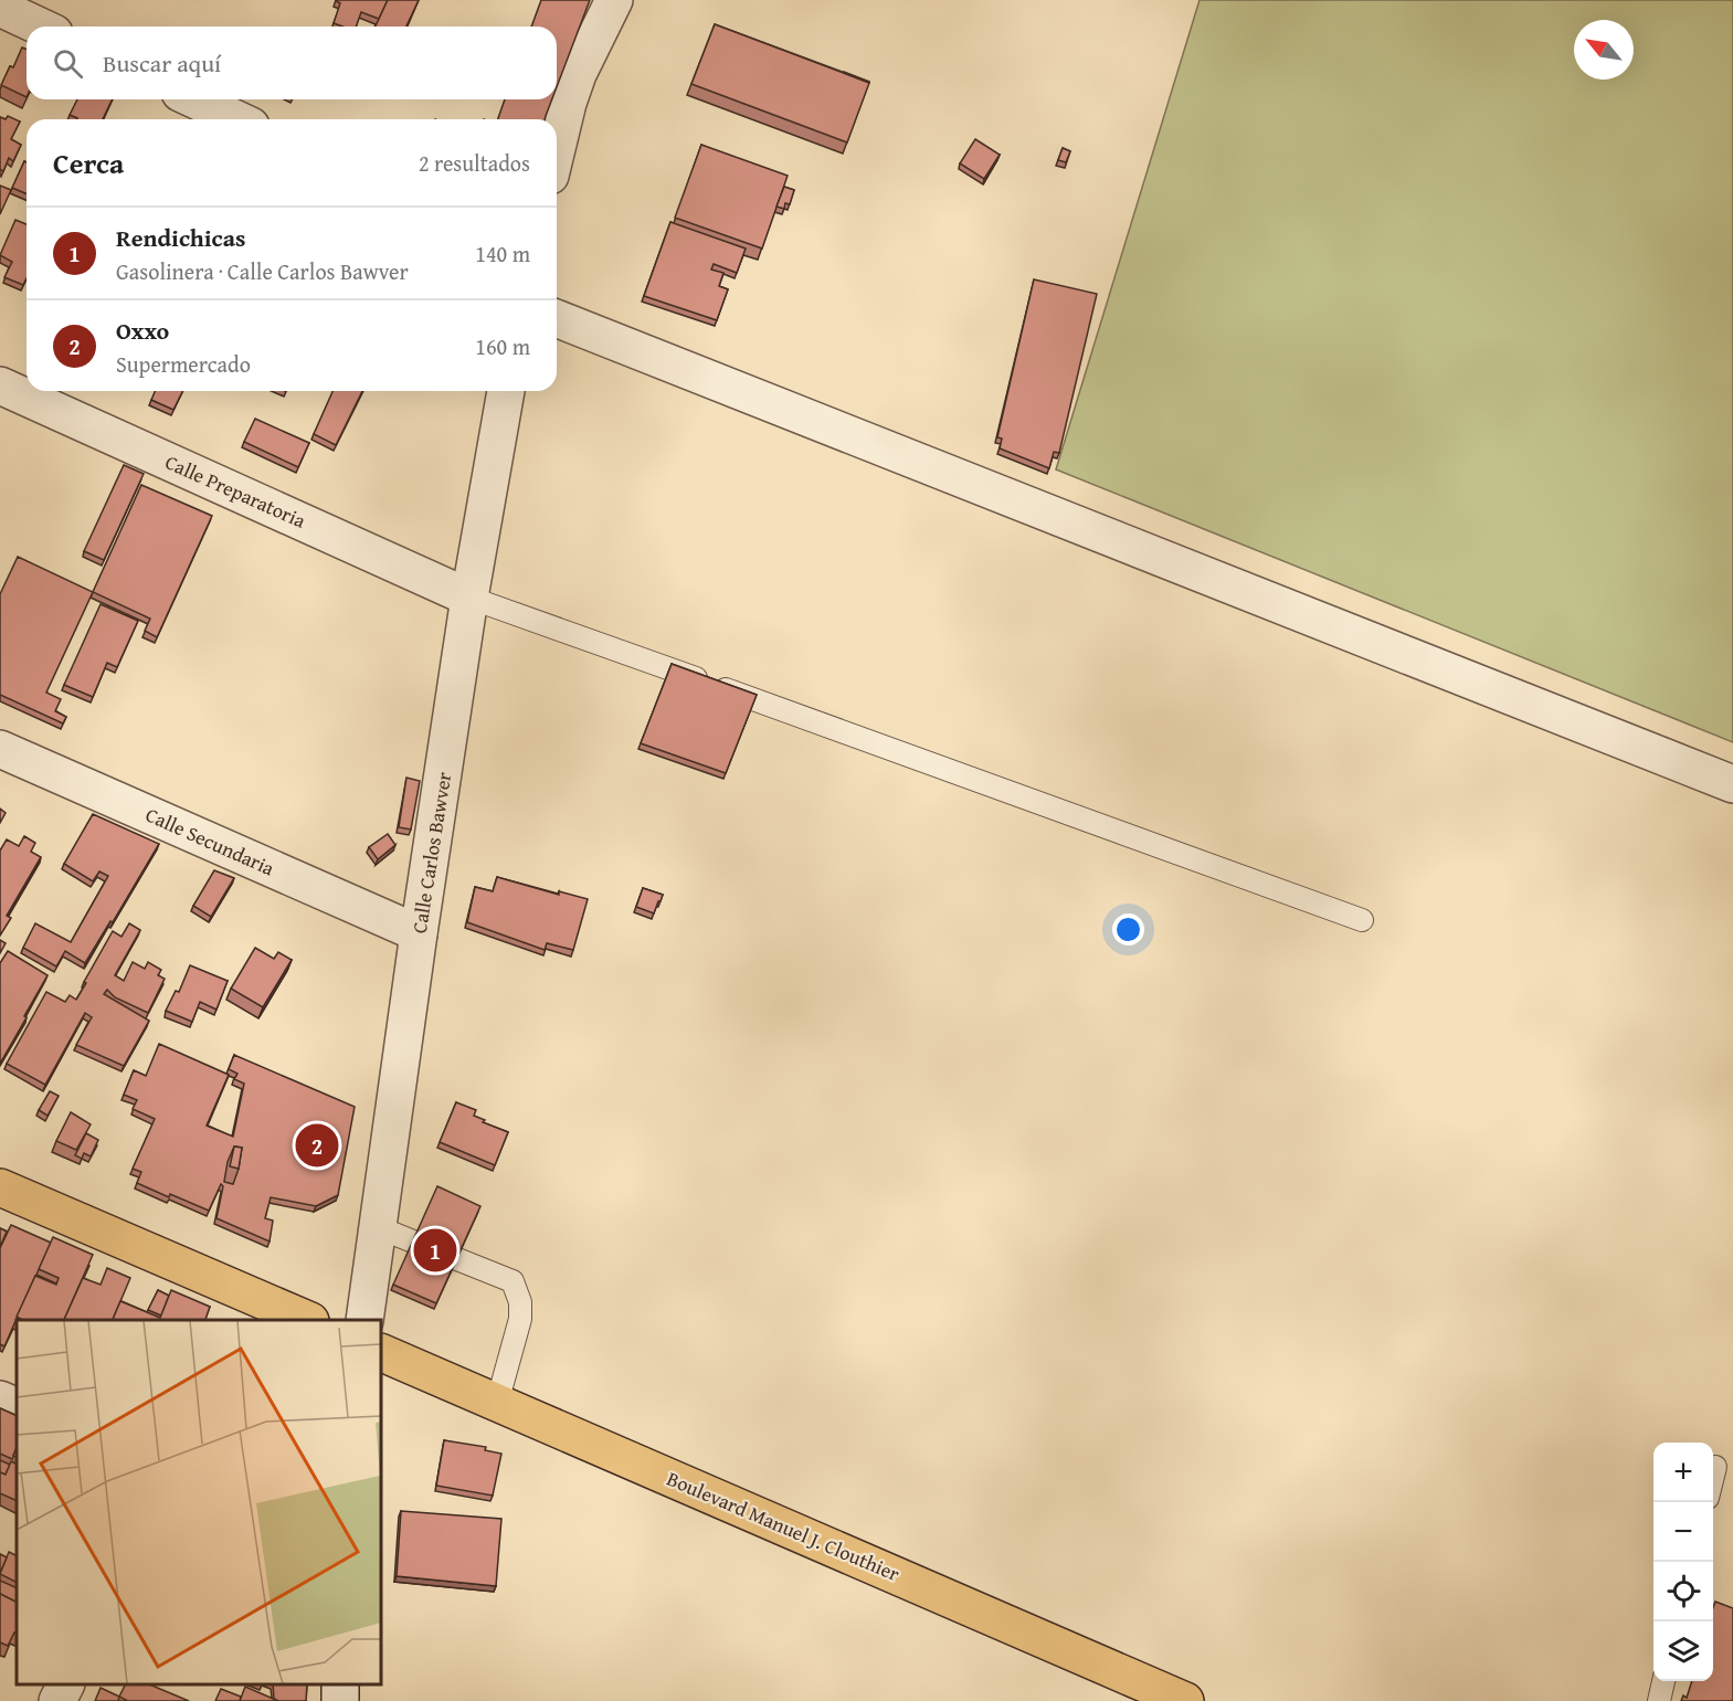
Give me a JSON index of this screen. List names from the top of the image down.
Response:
{
  "streets": {
    "main road": ["Boulevard Manuel J. Clouthier"],
    "street": ["Calle Preparatoria", "Calle Secundaria", "Calle Carlos Bawver"]
  },
  "crossings": [
    ["Calle Preparatoria", "Calle Carlos Bawver"],
    ["Calle Secundaria", "Calle Carlos Bawver"]
  ],
  "north": "top left",
  "page": {
    "search": "Buscar aquí",
    "heading": ["Cerca", "2 resultados"],
    "list": [
      {
        "mark": "1",
        "name": "Rendichicas",
        "note": "Gasolinera · Calle Carlos Bawver",
        "value": "140 m"
      },
      {
        "mark": "2",
        "name": "Oxxo",
        "note": "Supermercado",
        "value": "160 m"
      }
    ],
    "pins": ["2", "1"],
    "map_buttons": ["+", "−"]
  }
}
